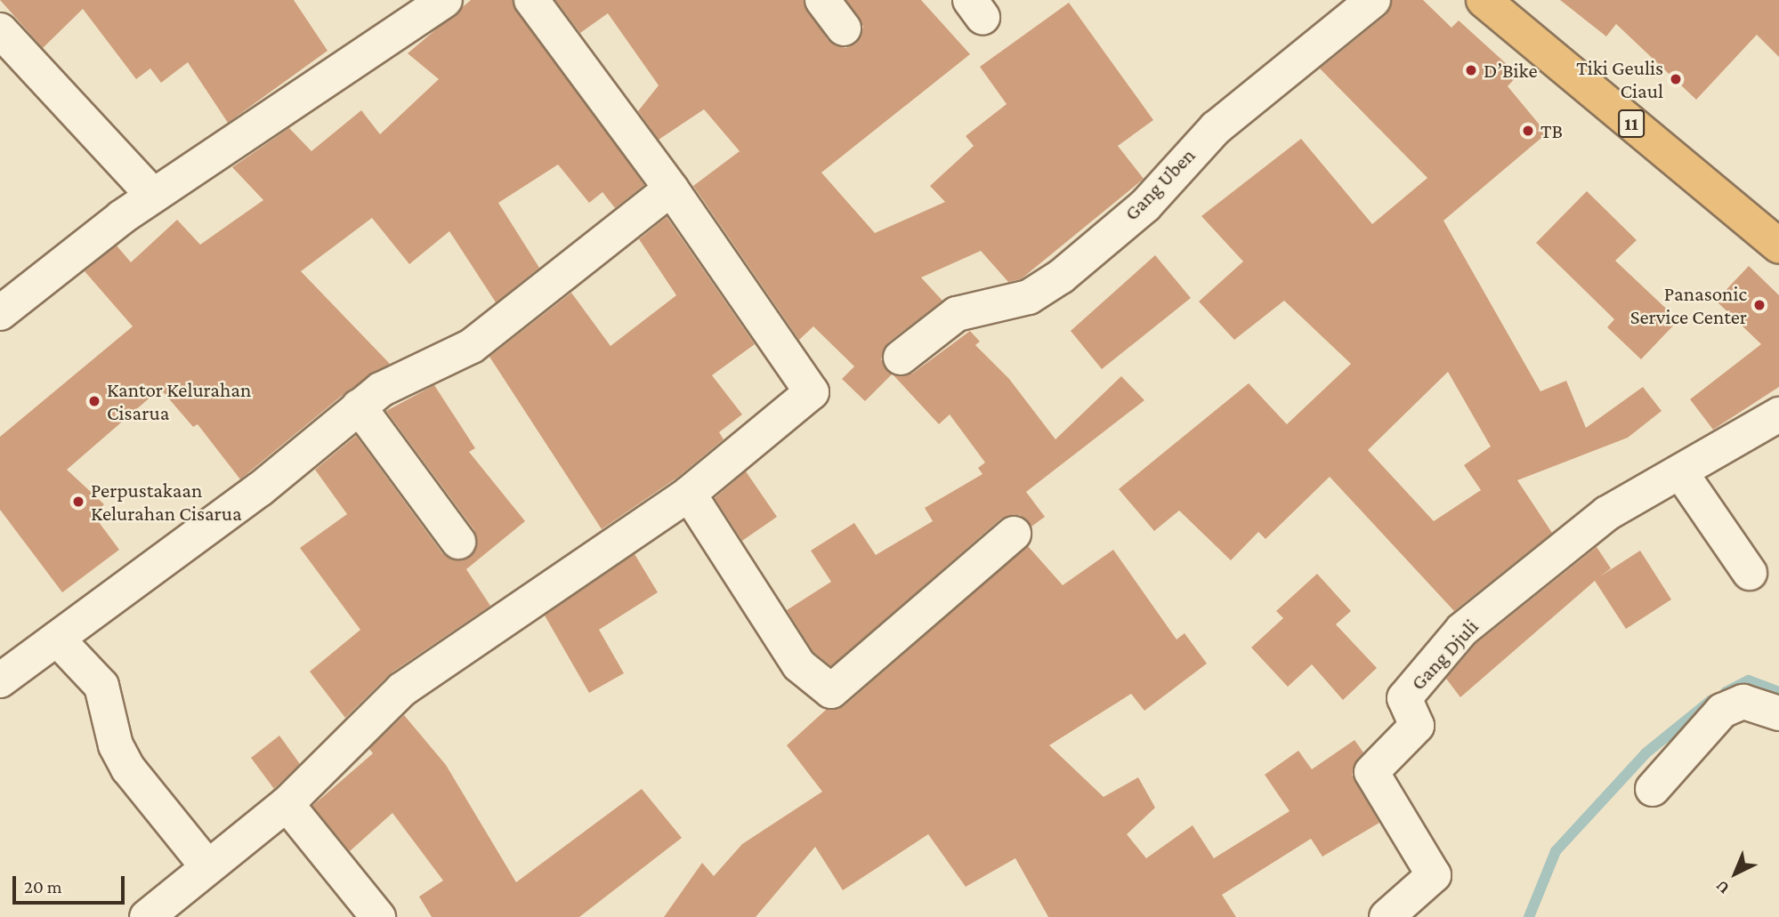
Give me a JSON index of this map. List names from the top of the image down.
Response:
{
  "streets": {
    "highway": ["11"],
    "street": ["Gang Uben", "Gang Djuli"]
  },
  "places": [
    "D’Bike",
    "Tiki Geulis Ciaul",
    "TB",
    "Panasonic Service Center",
    "Kantor Kelurahan Cisarua",
    "Perpustakaan Kelurahan Cisarua"
  ],
  "scale_bar": "20 m",
  "north": "bottom left"
}
